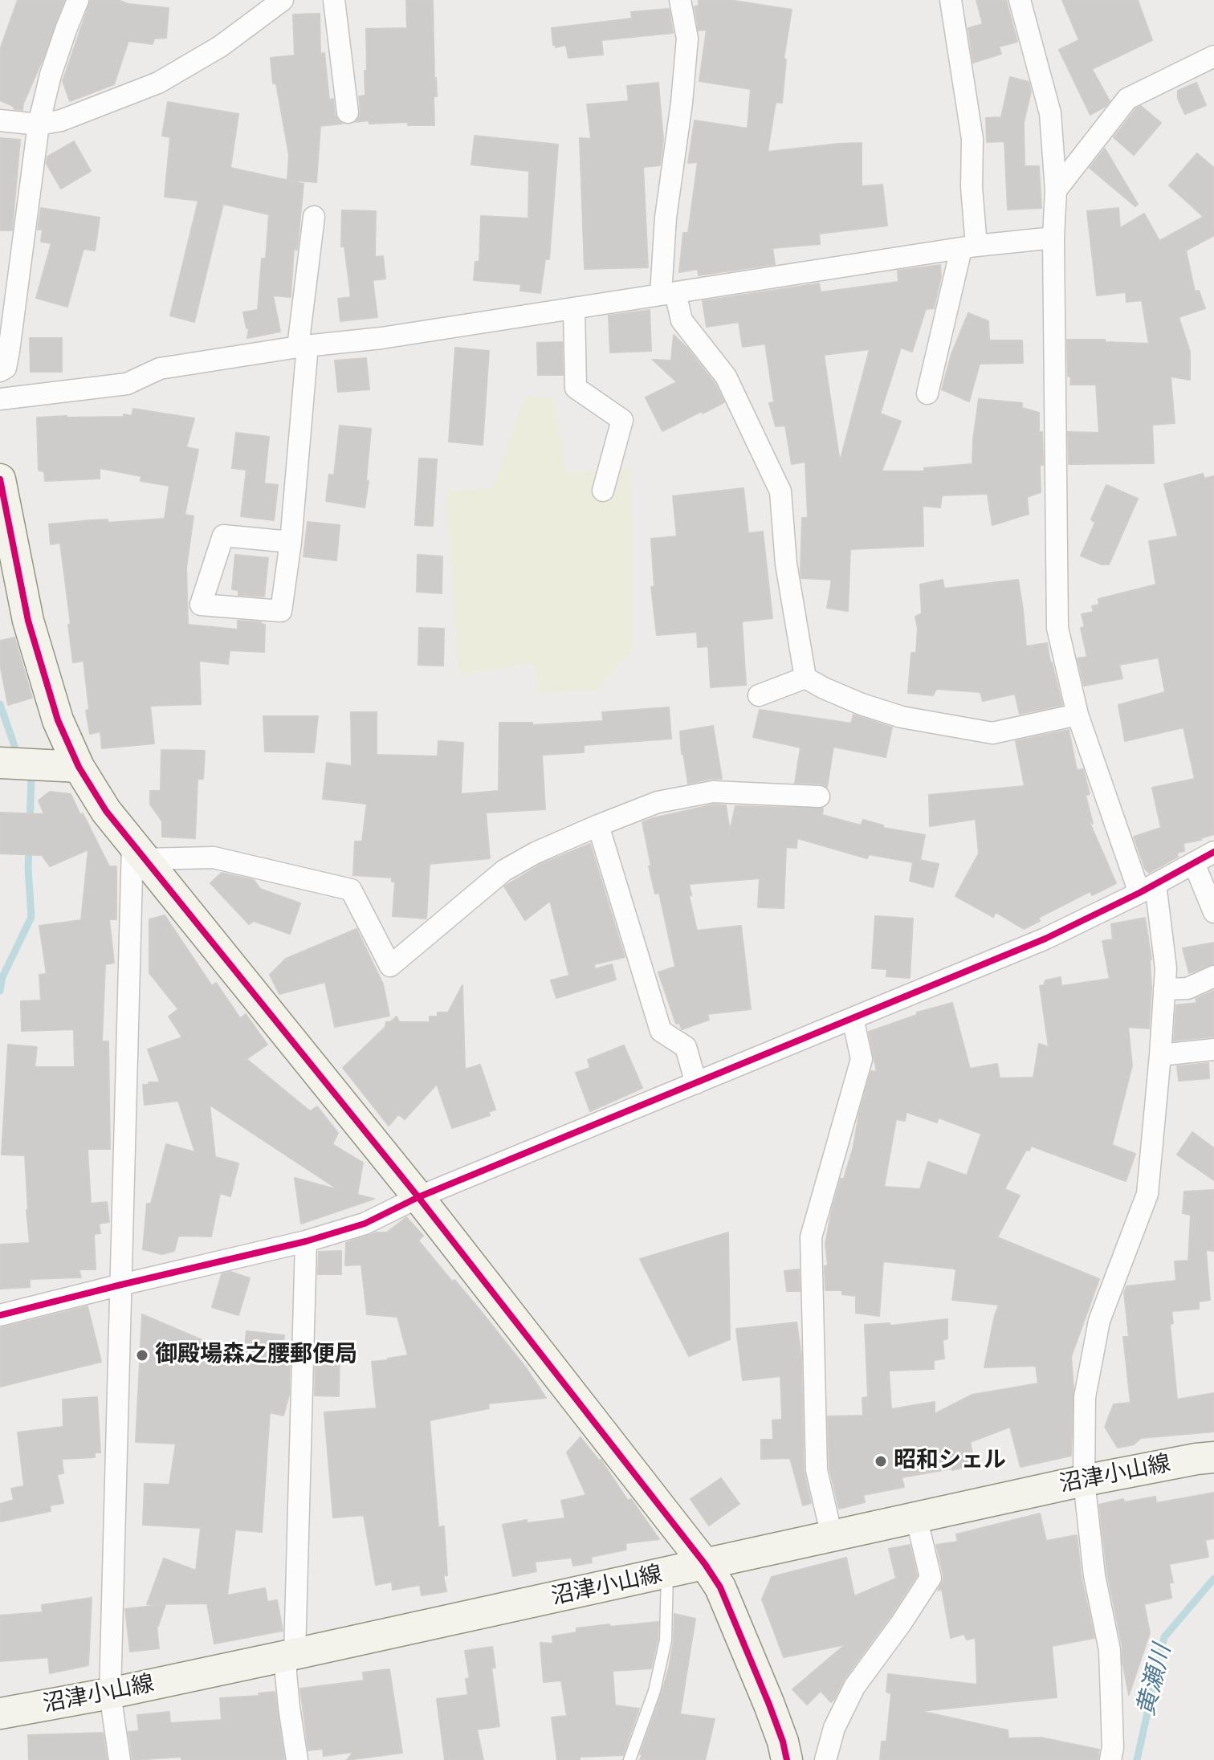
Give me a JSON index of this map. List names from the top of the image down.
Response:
{
  "streets": {
    "street": ["沼津小山線"]
  },
  "water": ["黄瀬川"],
  "places": ["御殿場森之腰郵便局", "昭和シェル"]
}
